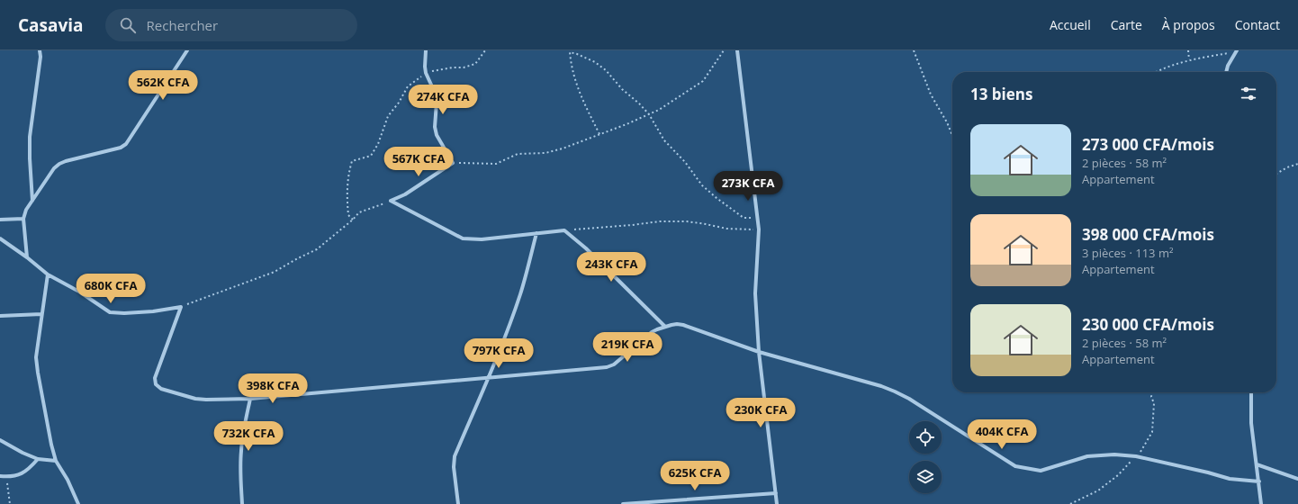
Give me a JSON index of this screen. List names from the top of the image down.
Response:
{
  "page": {
    "header": "Casavia",
    "search": "Rechercher",
    "nav": [
      "Accueil",
      "Carte",
      "À propos",
      "Contact"
    ],
    "price": [
      "562K CFA",
      "274K CFA",
      "567K CFA",
      "273K CFA",
      "243K CFA",
      "680K CFA",
      "219K CFA",
      "797K CFA",
      "398K CFA",
      "230K CFA",
      "404K CFA",
      "732K CFA",
      "625K CFA"
    ],
    "heading": "13 biens",
    "list": [
      {
        "name": "273 000 CFA/mois",
        "note": "2 pièces · 58 m² · Appartement"
      },
      {
        "name": "398 000 CFA/mois",
        "note": "3 pièces · 113 m² · Appartement"
      },
      {
        "name": "230 000 CFA/mois",
        "note": "2 pièces · 58 m² · Appartement"
      }
    ]
  }
}
